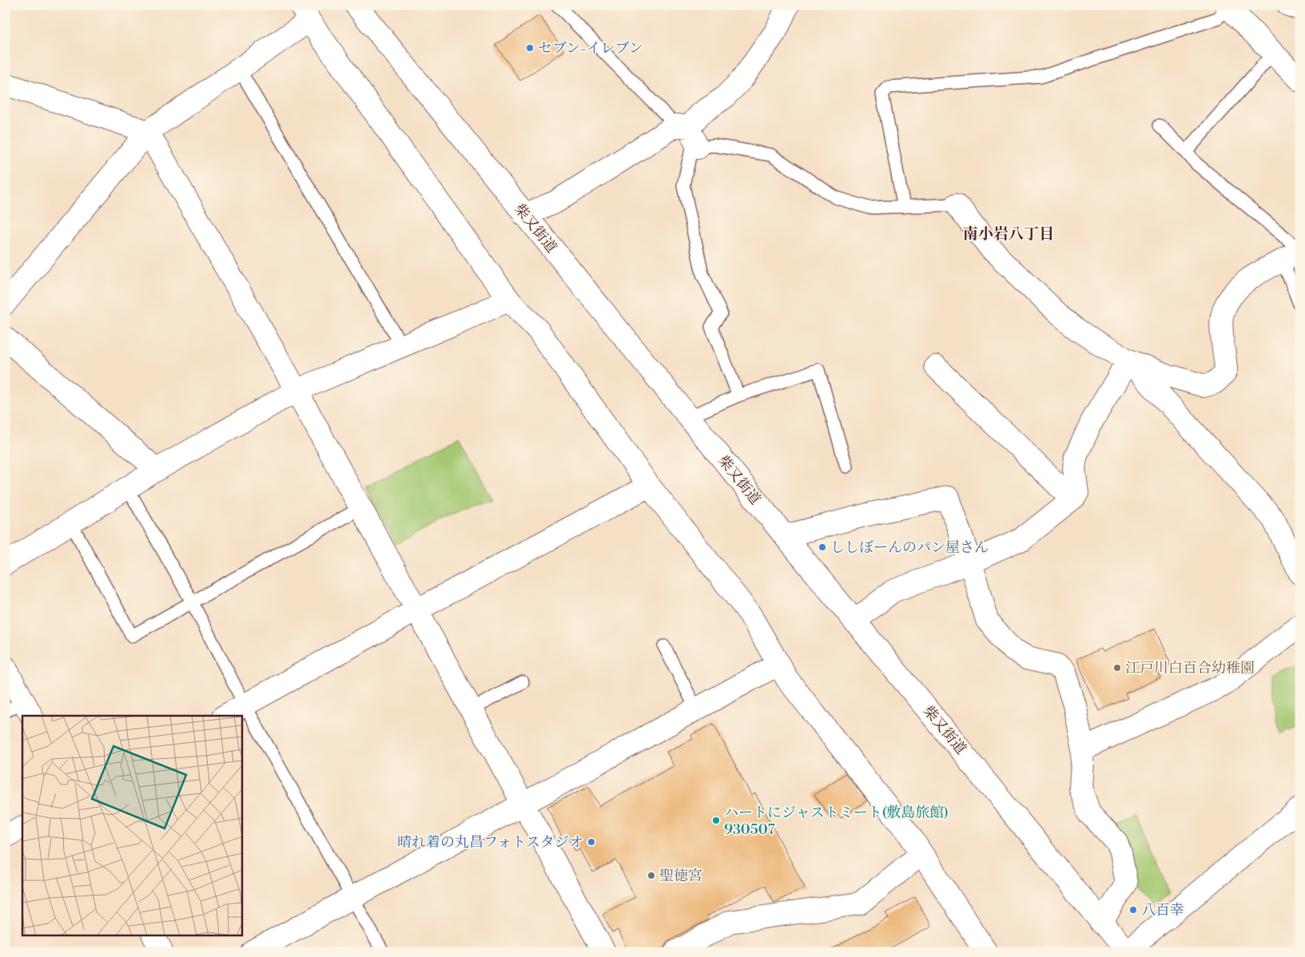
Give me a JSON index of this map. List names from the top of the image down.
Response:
{
  "streets": {
    "street": ["柴又街道"]
  },
  "districts": ["南小岩八丁目"],
  "places": [
    "セブン-イレブン",
    "ししぼーんのパン屋さん",
    "江戸川白百合幼稚園",
    "ハートにジャストミート(敷島旅館) 930507",
    "晴れ着の丸昌フォトスタジオ",
    "聖徳宮",
    "八百幸"
  ]
}
